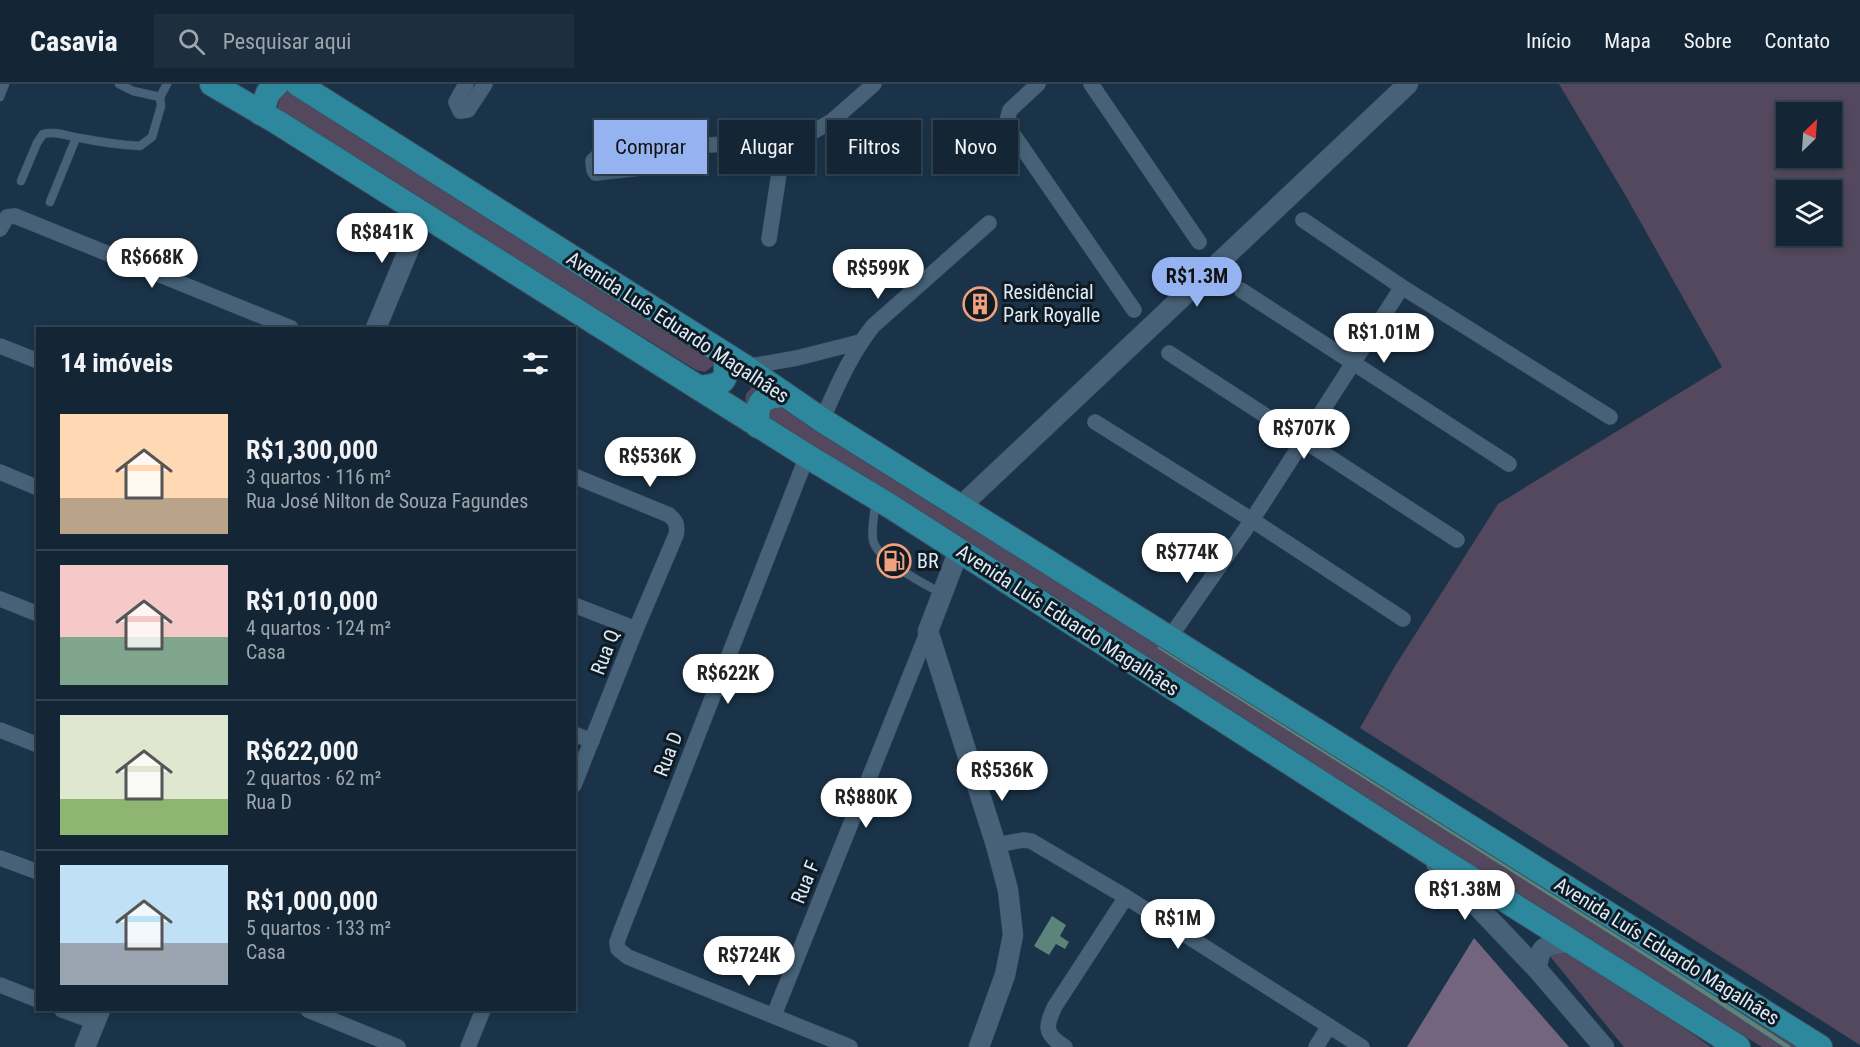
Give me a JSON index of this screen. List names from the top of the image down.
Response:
{
  "streets": {
    "main road": ["Avenida Luís Eduardo Magalhães"],
    "street": ["Rua Q", "Rua D", "Rua F"]
  },
  "crossings": [
    ["Avenida Luís Eduardo Magalhães", "Rua D"],
    ["Rua D", "Rua F"]
  ],
  "places": {
    "building": ["Residêncial Park Royalle"],
    "fuel station": ["BR"]
  },
  "north": "top right",
  "page": {
    "header": "Casavia",
    "search": "Pesquisar aqui",
    "nav": [
      "Início",
      "Mapa",
      "Sobre",
      "Contato"
    ],
    "chip": [
      "Comprar",
      "Alugar",
      "Filtros",
      "Novo"
    ],
    "price": [
      "R$841K",
      "R$668K",
      "R$599K",
      "R$1.3M",
      "R$1.01M",
      "R$707K",
      "R$536K",
      "R$774K",
      "R$622K",
      "R$536K",
      "R$880K",
      "R$1.38M",
      "R$1M",
      "R$724K"
    ],
    "heading": "14 imóveis",
    "list": [
      {
        "name": "R$1,300,000",
        "note": "3 quartos · 116 m² · Rua José Nilton de Souza Fagundes"
      },
      {
        "name": "R$1,010,000",
        "note": "4 quartos · 124 m² · Casa"
      },
      {
        "name": "R$622,000",
        "note": "2 quartos · 62 m² · Rua D"
      },
      {
        "name": "R$1,000,000",
        "note": "5 quartos · 133 m² · Casa"
      }
    ]
  }
}
